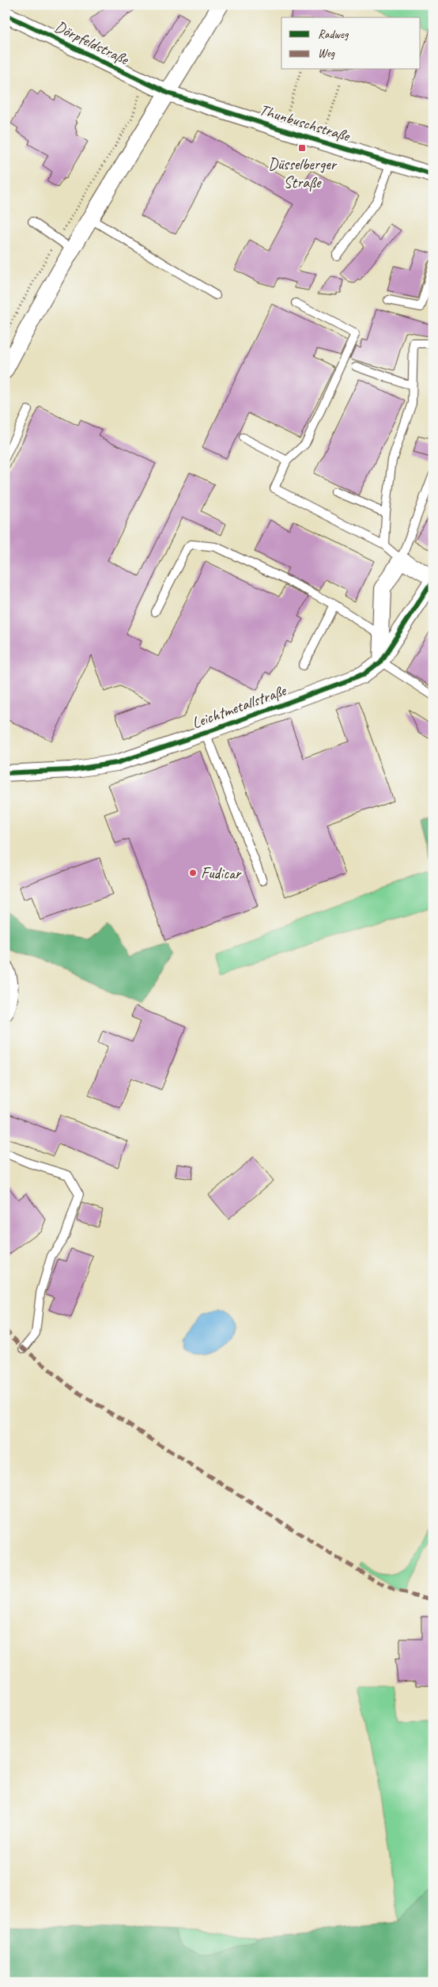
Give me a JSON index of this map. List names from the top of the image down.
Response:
{
  "streets": {
    "street": ["Dörpfeldstraße", "Thunbuschstraße", "Leichtmetallstraße"]
  },
  "crossings": [
    ["Dörpfeldstraße", "Thunbuschstraße"]
  ],
  "places": {
    "transit": ["Düsselberger Straße"],
    "other": ["Fudicar"]
  },
  "legend": ["Radweg", "Weg"]
}
